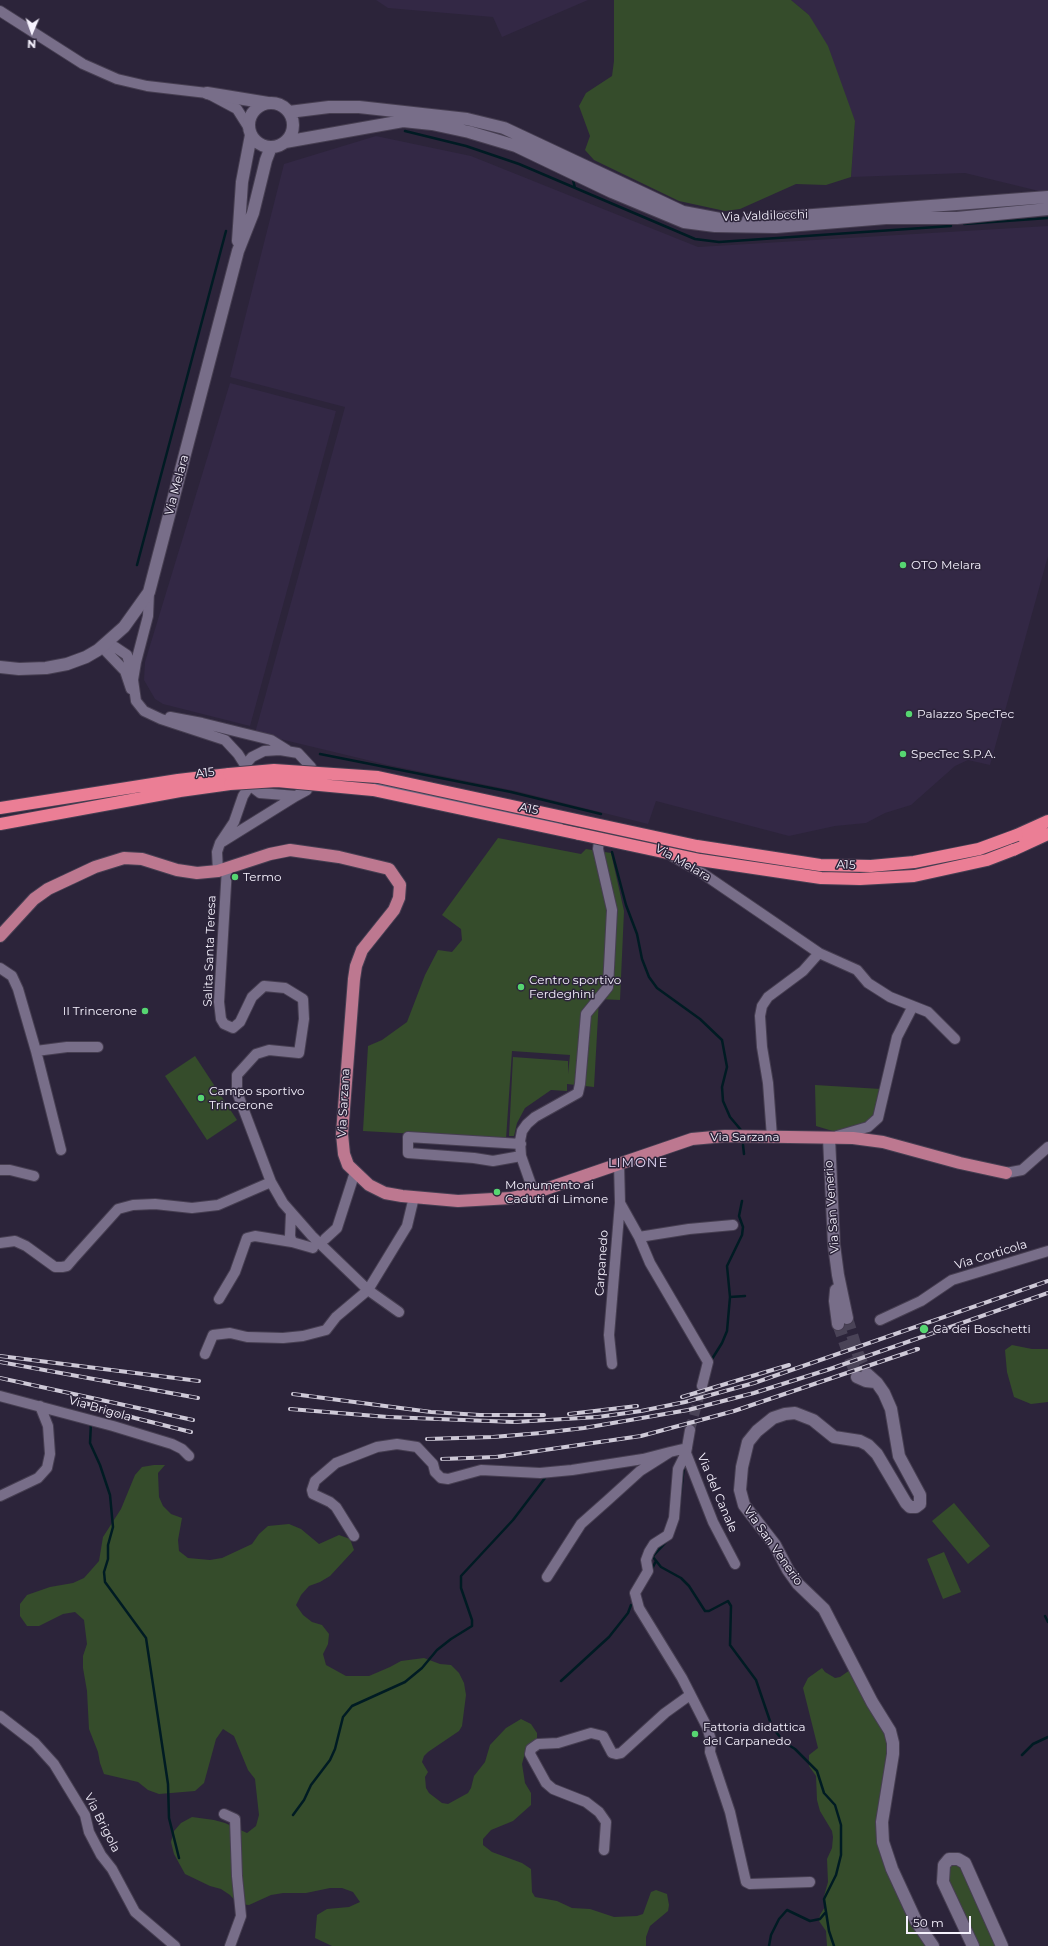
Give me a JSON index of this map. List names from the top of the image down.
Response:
{
  "streets": {
    "highway": ["A15"],
    "main road": ["Via Sarzana"],
    "street": [
      "Via Valdilocchi",
      "Via Melara",
      "Salita Santa Teresa",
      "Via San Venerio",
      "Via Corticola",
      "Carpanedo",
      "Via Brigola",
      "Via del Canale"
    ]
  },
  "crossings": [
    ["Salita Santa Teresa", "Via Sarzana"],
    ["Via Sarzana", "Via San Venerio"],
    ["Via Sarzana", "Carpanedo"]
  ],
  "districts": ["LIMONE"],
  "places": [
    "OTO Melara",
    "Palazzo SpecTec",
    "SpecTec S.P.A.",
    "Termo",
    "Centro sportivo Ferdeghini",
    "Il Trincerone",
    "Campo sportivo Trincerone",
    "Monumento ai Caduti di Limone",
    "Cà dei Boschetti",
    "Fattoria didattica del Carpanedo"
  ],
  "scale_bar": "50 m",
  "north": "bottom"
}
